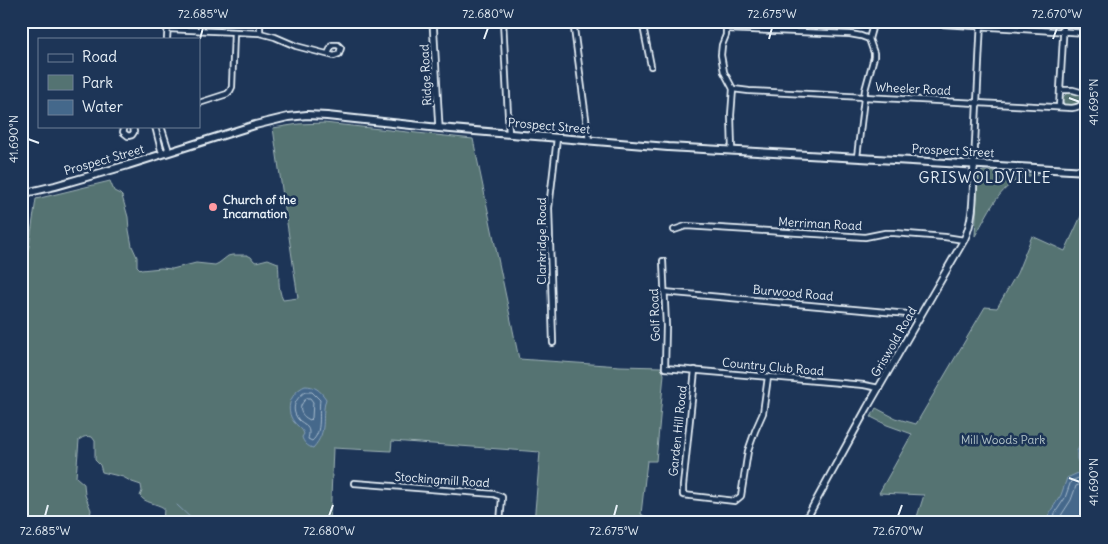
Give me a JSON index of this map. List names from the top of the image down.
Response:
{
  "streets": {
    "main road": ["Prospect Street"],
    "street": [
      "Ridge Road",
      "Wheeler Road",
      "Merriman Road",
      "Clarkridge Road",
      "Burwood Road",
      "Golf Road",
      "Griswold Road",
      "Country Club Road",
      "Garden Hill Road",
      "Stockingmill Road"
    ]
  },
  "crossings": [
    ["Ridge Road", "Prospect Street"],
    ["Prospect Street", "Clarkridge Road"],
    ["Prospect Street", "Griswold Road"],
    ["Merriman Road", "Griswold Road"],
    ["Burwood Road", "Golf Road"],
    ["Burwood Road", "Griswold Road"],
    ["Golf Road", "Country Club Road"],
    ["Griswold Road", "Country Club Road"],
    ["Country Club Road", "Garden Hill Road"]
  ],
  "districts": ["GRISWOLDVILLE"],
  "parks": ["Mill Woods Park"],
  "places": ["Church of the Incarnation"],
  "legend": ["Road", "Park", "Water"],
  "coordinates": [
    "72.685°W",
    "72.680°W",
    "72.675°W",
    "72.670°W",
    "41.695°N",
    "41.690°N"
  ]
}
